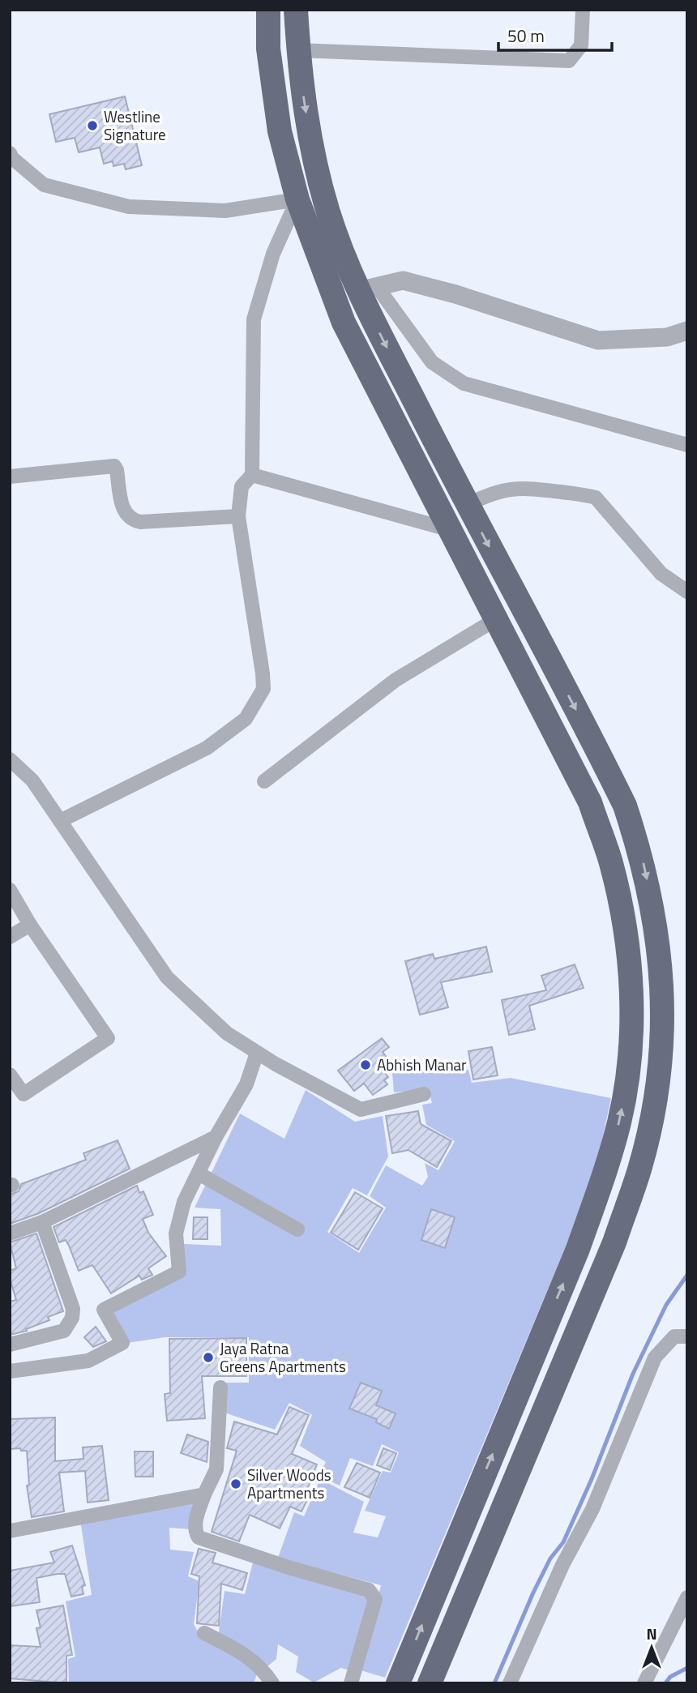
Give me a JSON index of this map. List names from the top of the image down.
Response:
{
  "places": [
    "Westline Signature",
    "Abhish Manar",
    "Jaya Ratna Greens Apartments",
    "Silver Woods Apartments"
  ],
  "scale_bar": "50 m",
  "north": "top"
}
